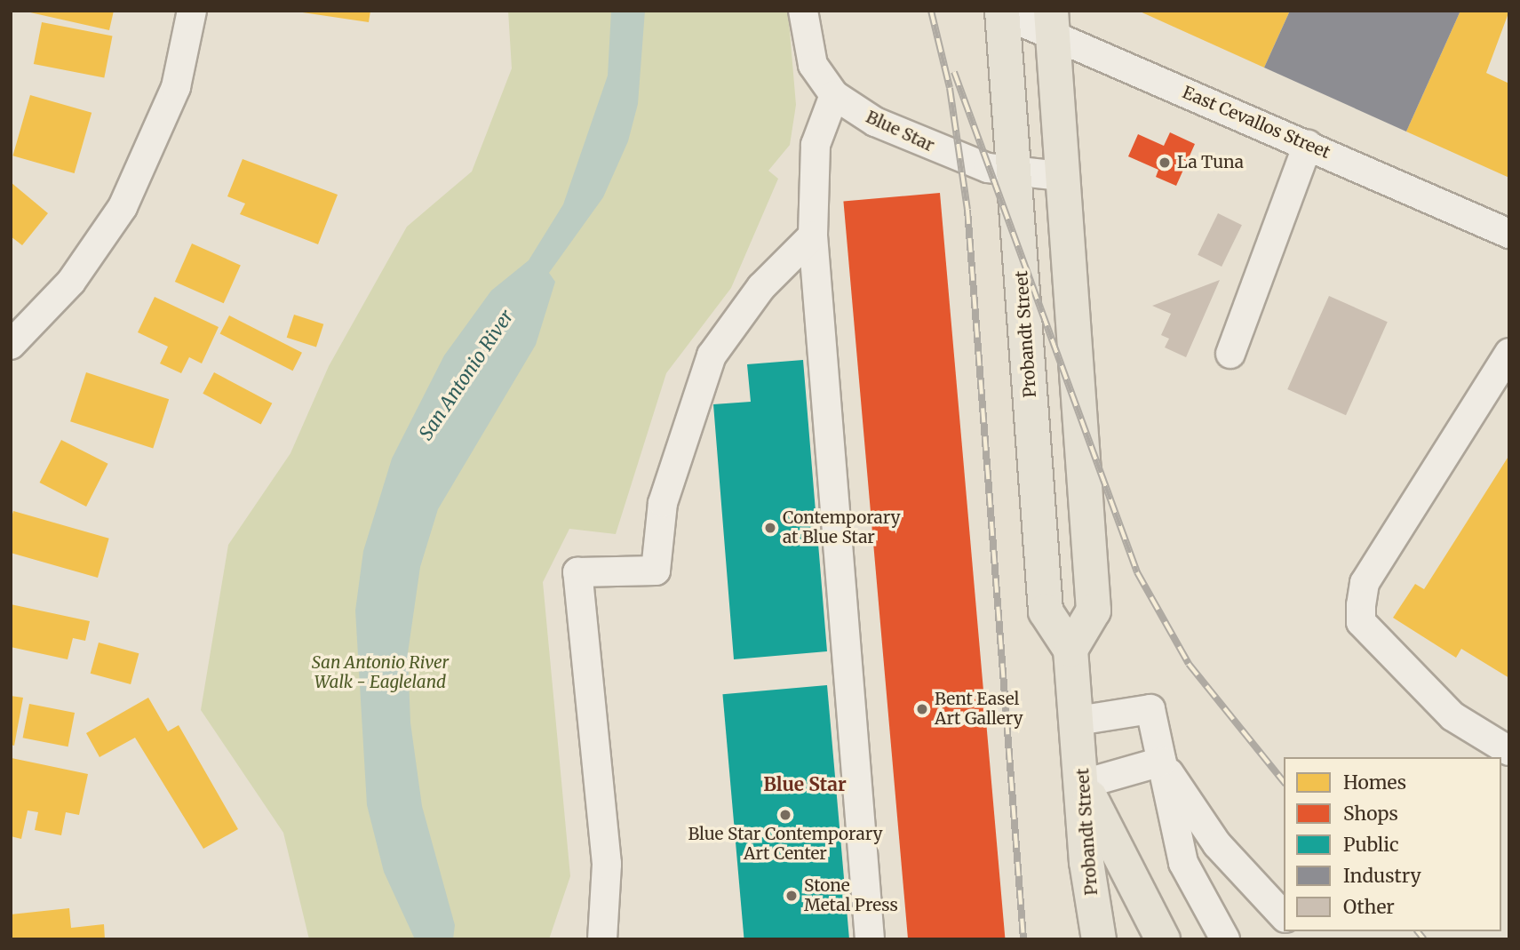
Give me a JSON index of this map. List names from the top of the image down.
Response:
{
  "streets": {
    "main road": ["Probandt Street"],
    "street": ["East Cevallos Street", "Blue Star"]
  },
  "crossings": [
    ["East Cevallos Street", "Probandt Street"],
    ["Blue Star", "Probandt Street"]
  ],
  "districts": ["Blue Star"],
  "water": ["San Antonio River"],
  "parks": ["San Antonio River Walk - Eagleland"],
  "places": [
    "La Tuna",
    "Contemporary at Blue Star",
    "Bent Easel Art Gallery",
    "Blue Star Contemporary Art Center",
    "Stone Metal Press"
  ],
  "legend": [
    "Homes",
    "Shops",
    "Public",
    "Industry",
    "Other"
  ]
}
